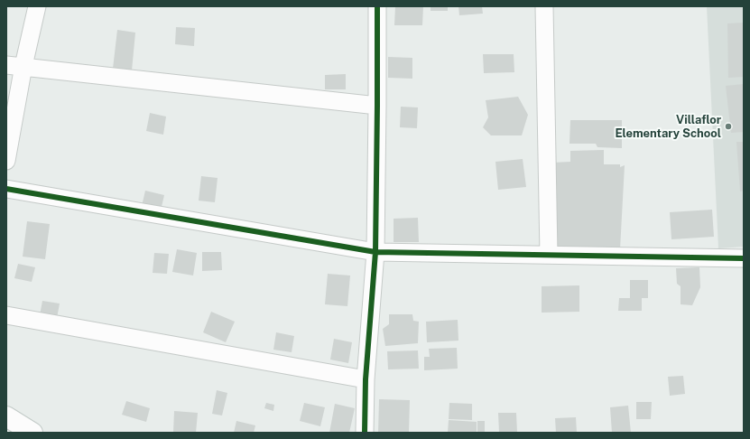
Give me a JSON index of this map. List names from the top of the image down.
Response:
{
  "places": ["Villaflor Elementary School"]
}
